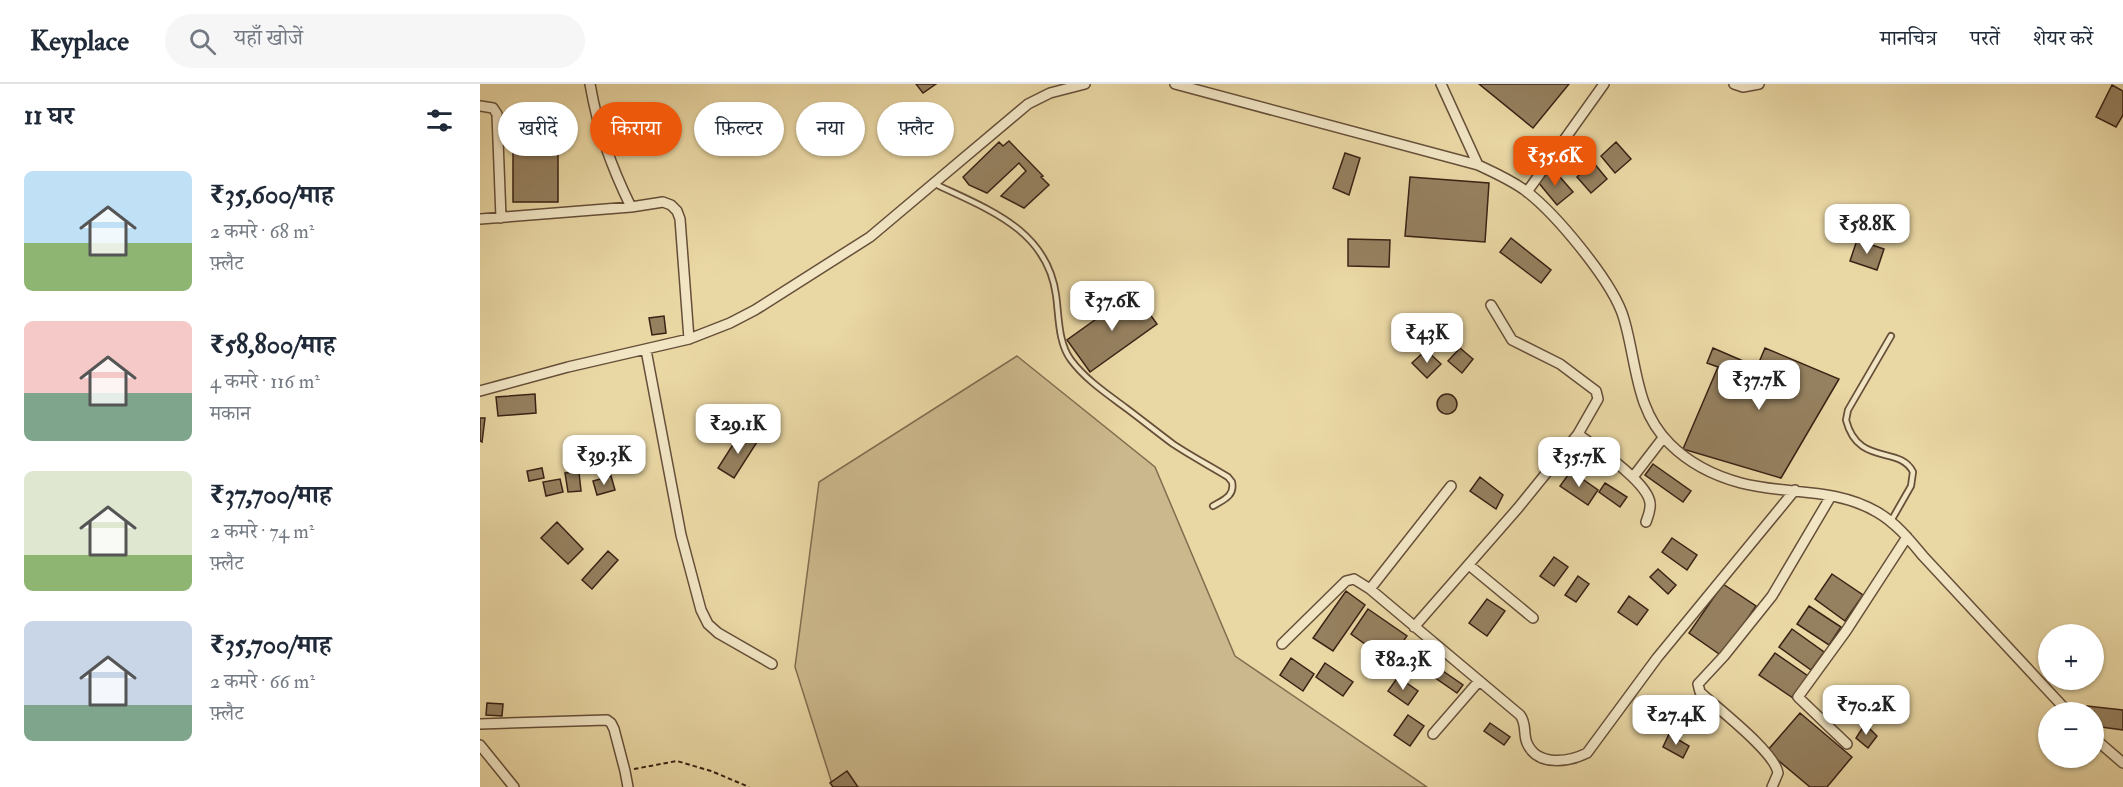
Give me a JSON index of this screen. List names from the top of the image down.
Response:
{
  "page": {
    "header": "Keyplace",
    "search": "यहाँ खोजें",
    "nav": ["मानचित्र", "परतें", "शेयर करें"],
    "heading": "11 घर",
    "chip": [
      "खरीदें",
      "किराया",
      "फ़िल्टर",
      "नया",
      "फ़्लैट"
    ],
    "price": [
      "₹35.6K",
      "₹58.8K",
      "₹37.6K",
      "₹43K",
      "₹37.7K",
      "₹29.1K",
      "₹39.3K",
      "₹35.7K",
      "₹82.3K",
      "₹70.2K",
      "₹27.4K"
    ],
    "list": [
      {
        "name": "₹35,600/माह",
        "note": "2 कमरे · 68 m² · फ़्लैट"
      },
      {
        "name": "₹58,800/माह",
        "note": "4 कमरे · 116 m² · मकान"
      },
      {
        "name": "₹37,700/माह",
        "note": "2 कमरे · 74 m² · फ़्लैट"
      },
      {
        "name": "₹35,700/माह",
        "note": "2 कमरे · 66 m² · फ़्लैट"
      }
    ],
    "map_buttons": ["+", "−"]
  }
}
